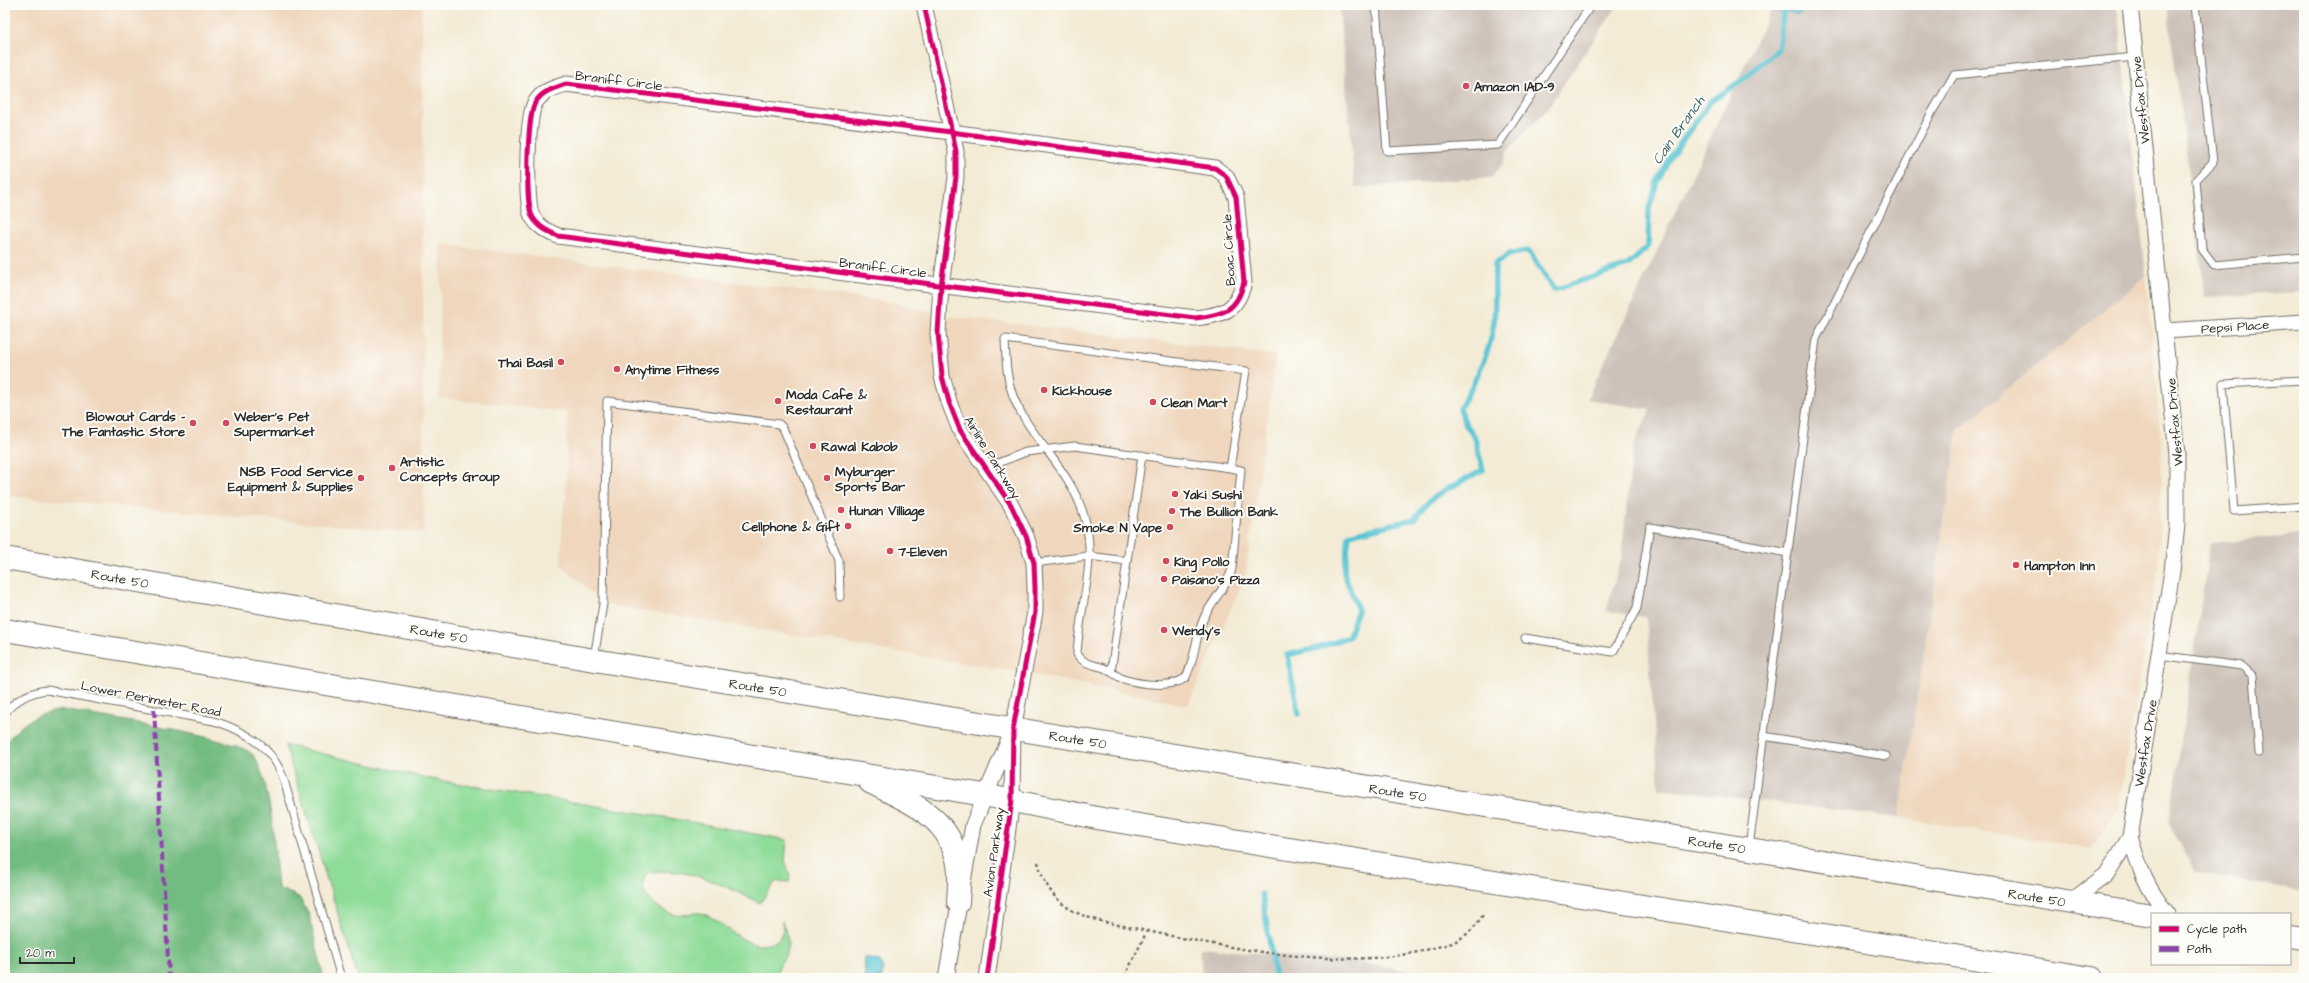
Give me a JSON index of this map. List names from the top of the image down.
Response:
{
  "streets": {
    "highway": ["Route 50"],
    "street": [
      "Braniff Circle",
      "Westfax Drive",
      "Boac Circle",
      "Pepsi Place",
      "Airline Parkway",
      "Avion Parkway"
    ],
    "lane": ["Lower Perimeter Road"]
  },
  "crossings": [
    ["Braniff Circle", "Boac Circle"],
    ["Braniff Circle", "Airline Parkway"],
    ["Westfax Drive", "Pepsi Place"],
    ["Westfax Drive", "Route 50"],
    ["Boac Circle", "Airline Parkway"],
    ["Airline Parkway", "Route 50"],
    ["Airline Parkway", "Avion Parkway"],
    ["Route 50", "Avion Parkway"]
  ],
  "water": ["Cain Branch"],
  "places": [
    "Amazon IAD-9",
    "Thai Basil",
    "Anytime Fitness",
    "Kickhouse",
    "Moda Cafe & Restaurant",
    "Clean Mart",
    "Blowout Cards - The Fantastic Store",
    "Weber's Pet Supermarket",
    "Rawal Kabob",
    "Artistic Concepts Group",
    "NSB Food Service Equipment & Supplies",
    "Myburger Sports Bar",
    "Yaki Sushi",
    "Hunan Villiage",
    "The Bullion Bank",
    "Cellphone & Gift",
    "Smoke N Vape",
    "7-Eleven",
    "King Pollo",
    "Hampton Inn",
    "Paisano's Pizza",
    "Wendy's"
  ],
  "legend": ["Cycle path", "Path"],
  "scale_bar": "20 m"
}
